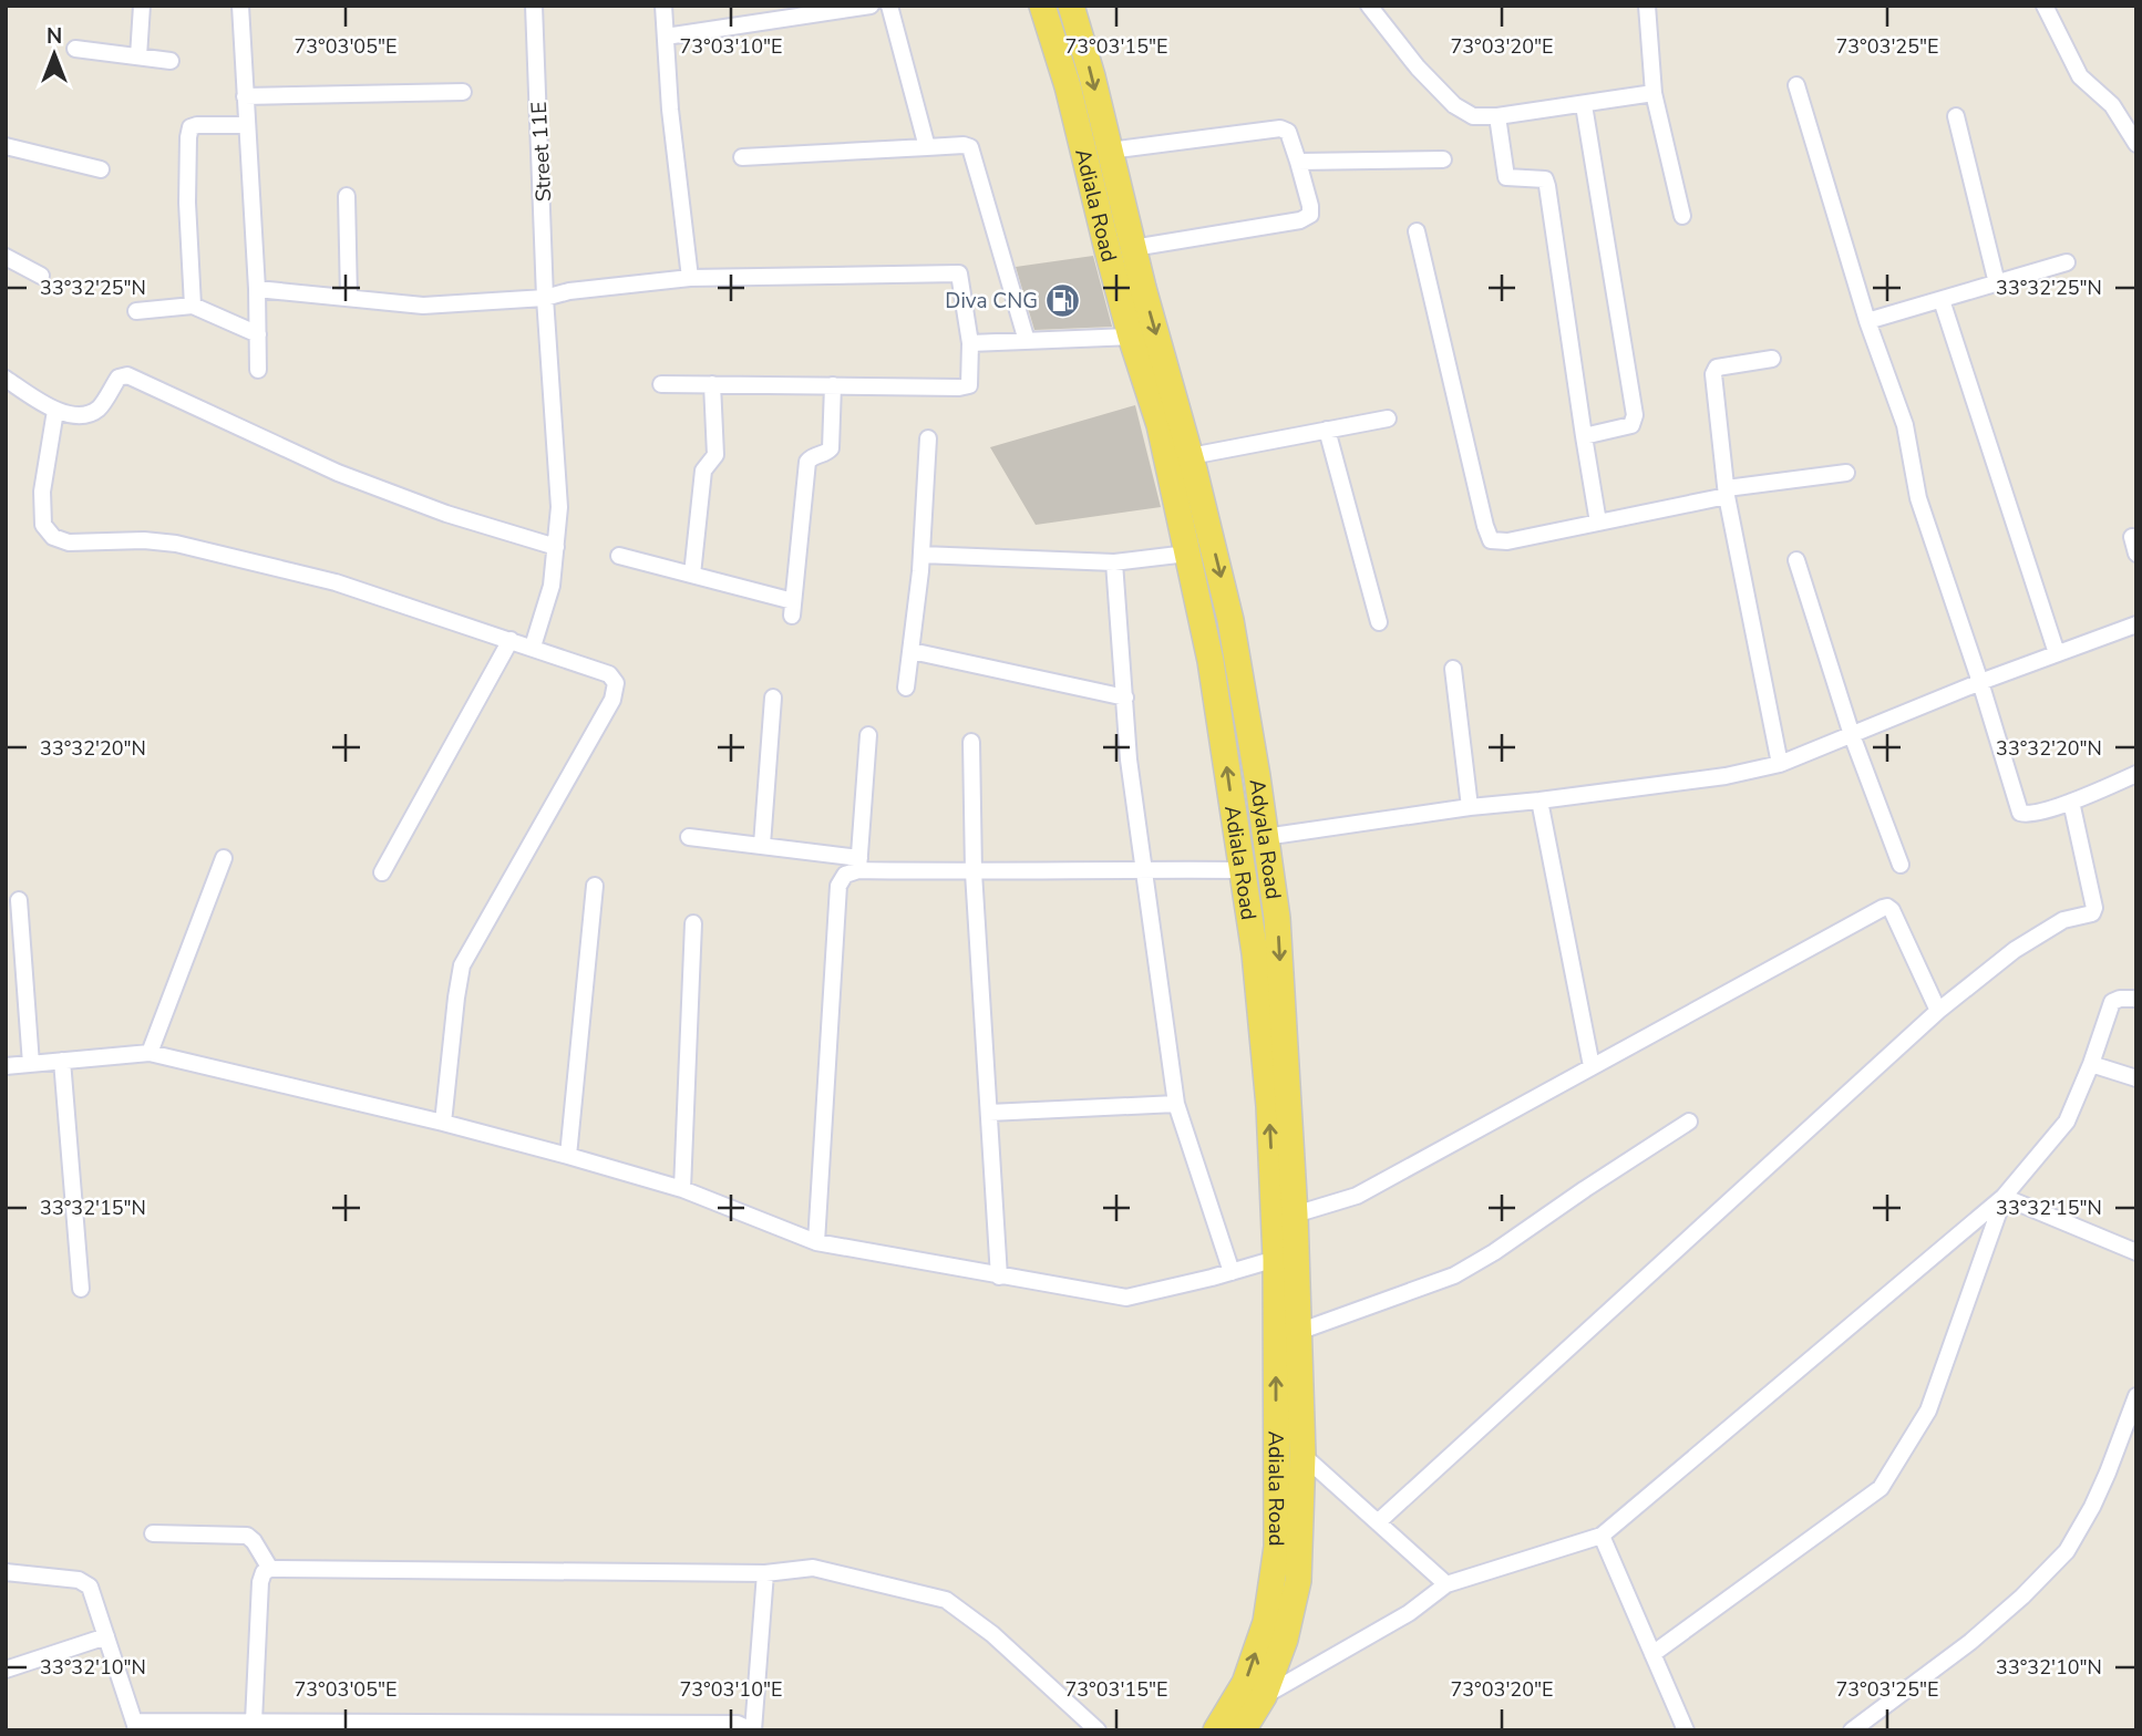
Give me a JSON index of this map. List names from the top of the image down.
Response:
{
  "streets": {
    "main road": ["Adiala Road", "Adyala Road"],
    "street": ["Street 11E"]
  },
  "one_way": ["Adiala Road", "Adyala Road"],
  "places": {
    "fuel station": ["Diva CNG"]
  },
  "north": "top",
  "coordinates": [
    "73°03'05\"E",
    "73°03'10\"E",
    "73°03'15\"E",
    "73°03'20\"E",
    "73°03'25\"E",
    "33°32'25\"N",
    "33°32'20\"N",
    "33°32'15\"N",
    "33°32'10\"N"
  ]
}
